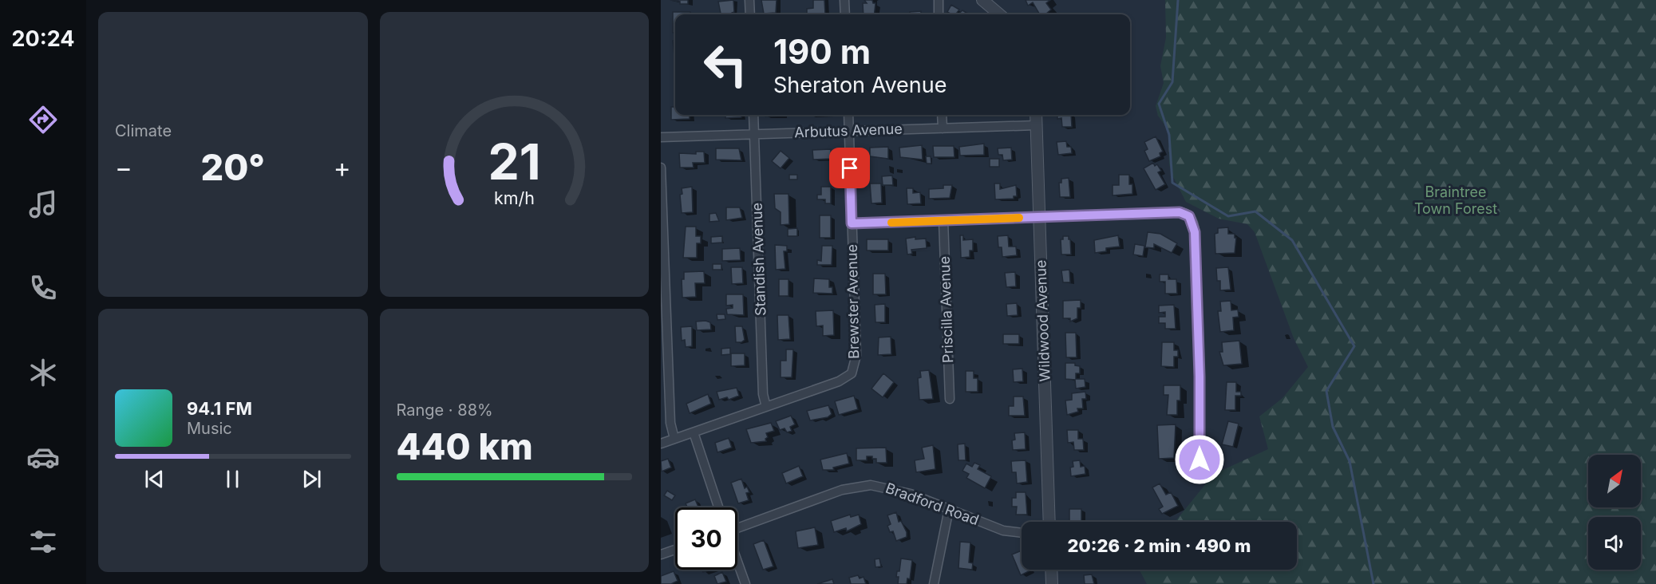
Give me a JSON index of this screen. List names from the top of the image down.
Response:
{
  "streets": {
    "street": [
      "Arbutus Avenue",
      "Standish Avenue",
      "Brewster Avenue",
      "Priscilla Avenue",
      "Wildwood Avenue",
      "Bradford Road"
    ]
  },
  "crossings": [
    ["Arbutus Avenue", "Standish Avenue"],
    ["Arbutus Avenue", "Brewster Avenue"],
    ["Arbutus Avenue", "Wildwood Avenue"],
    ["Standish Avenue", "Brewster Avenue"]
  ],
  "parks": ["Braintree Town Forest"],
  "north": "top right",
  "page": {
    "tabs": "20:24",
    "tile": [
      "Climate",
      ["Range · 88%", "440 km"]
    ],
    "turn": ["190 m", "Sheraton Avenue"],
    "heat": ["−", "20°", "+"],
    "song": ["94.1 FM", "Music"],
    "limit": "30",
    "trip": "20:26 · 2 min · 490 m",
    "gauge": ["21", "km/h"]
  }
}
